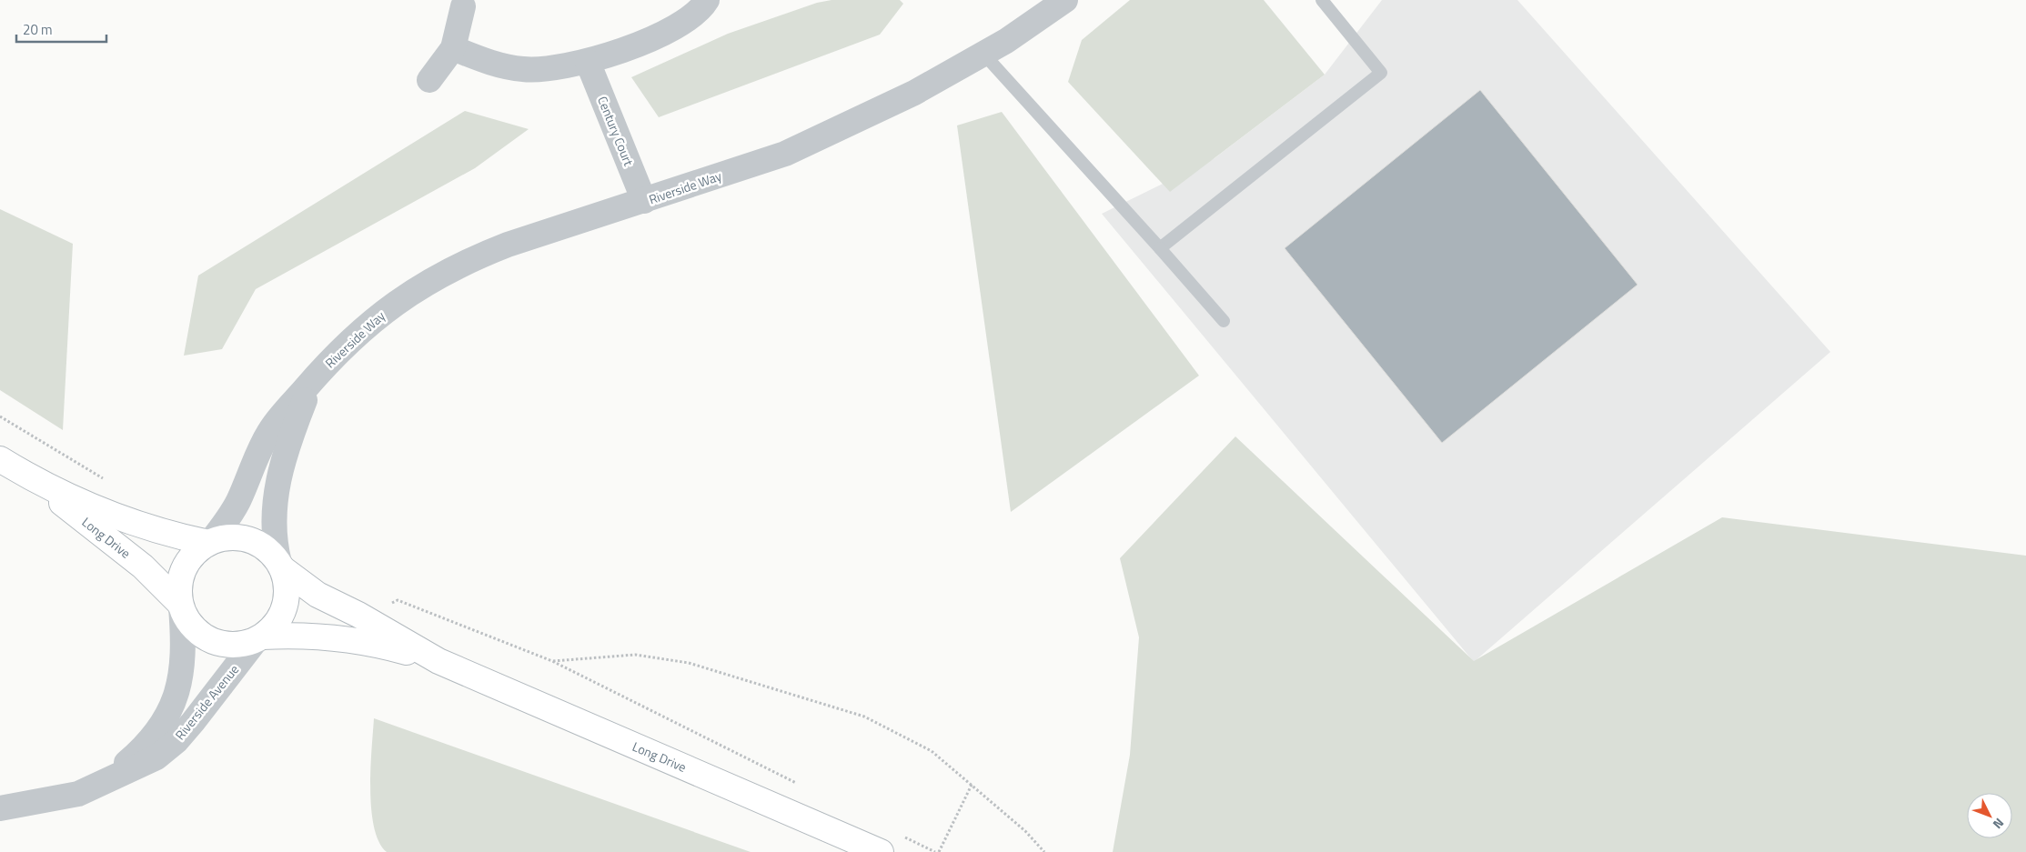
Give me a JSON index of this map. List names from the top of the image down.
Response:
{
  "streets": {
    "main road": ["Long Drive"],
    "street": ["Century Court", "Riverside Way", "Riverside Avenue"]
  },
  "crossings": [
    ["Century Court", "Riverside Way"],
    ["Riverside Way", "Long Drive"],
    ["Riverside Way", "Riverside Avenue"],
    ["Long Drive", "Riverside Avenue"]
  ],
  "scale_bar": "20 m",
  "north": "bottom right"
}
